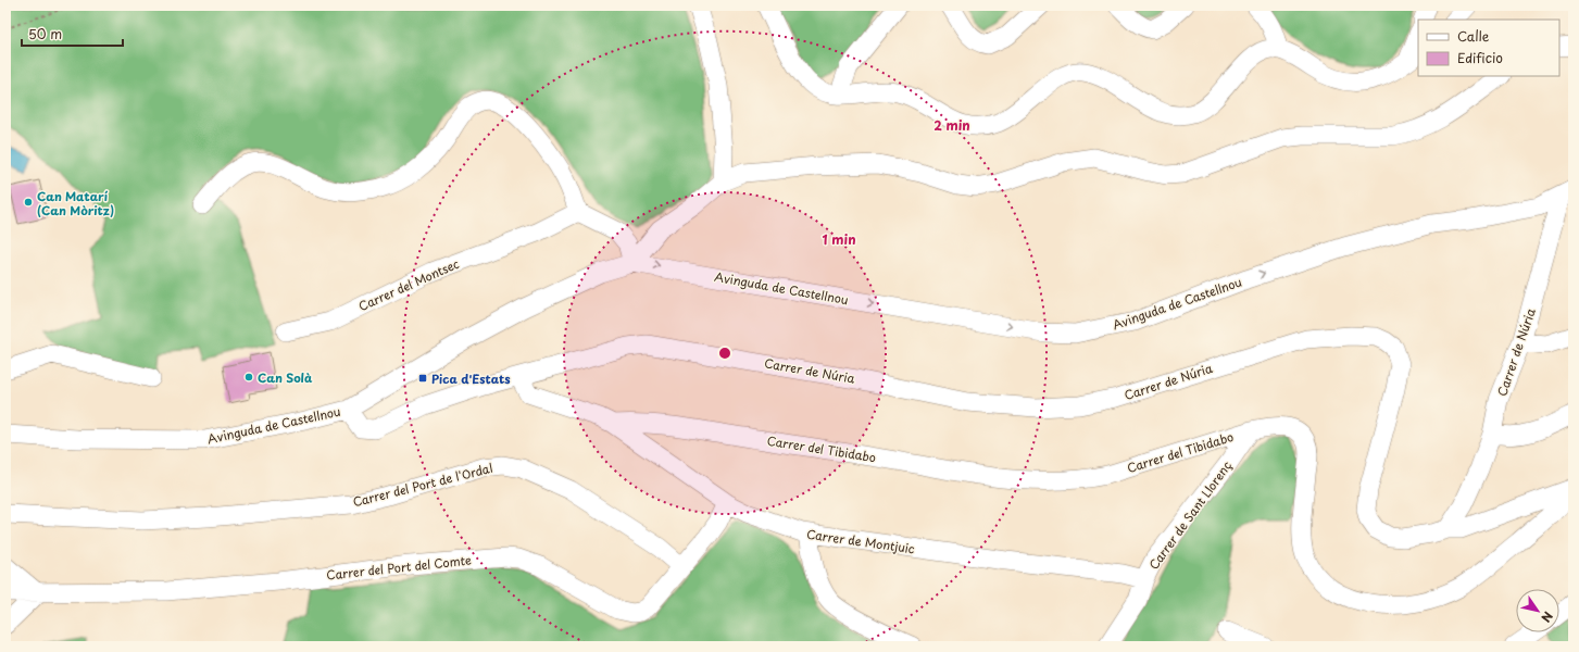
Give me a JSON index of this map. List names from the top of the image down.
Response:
{
  "streets": {
    "street": [
      "Carrer del Montsec",
      "Avinguda de Castellnou",
      "Carrer de Núria",
      "Carrer del Tibidabo",
      "Carrer del Port de l'Ordal",
      "Carrer de Sant Llorenç",
      "Carrer de Montjuic",
      "Carrer del Port del Comte"
    ]
  },
  "crossings": [
    ["Avinguda de Castellnou", "Carrer de Núria"],
    ["Carrer de Núria", "Carrer de Montjuic"],
    ["Carrer del Tibidabo", "Carrer de Sant Llorenç"],
    ["Carrer del Tibidabo", "Carrer de Montjuic"],
    ["Carrer del Port de l'Ordal", "Carrer del Port del Comte"],
    ["Carrer de Sant Llorenç", "Carrer de Montjuic"],
    ["Carrer de Montjuic", "Carrer del Port del Comte"]
  ],
  "places": {
    "other": ["Can Matarí (Can Mòritz)", "Can Solà"],
    "transit": ["Pica d'Estats"]
  },
  "legend": ["Calle", "Edificio"],
  "scale_bar": "50 m",
  "north": "bottom right",
  "rings": ["2 min", "1 min"]
}
